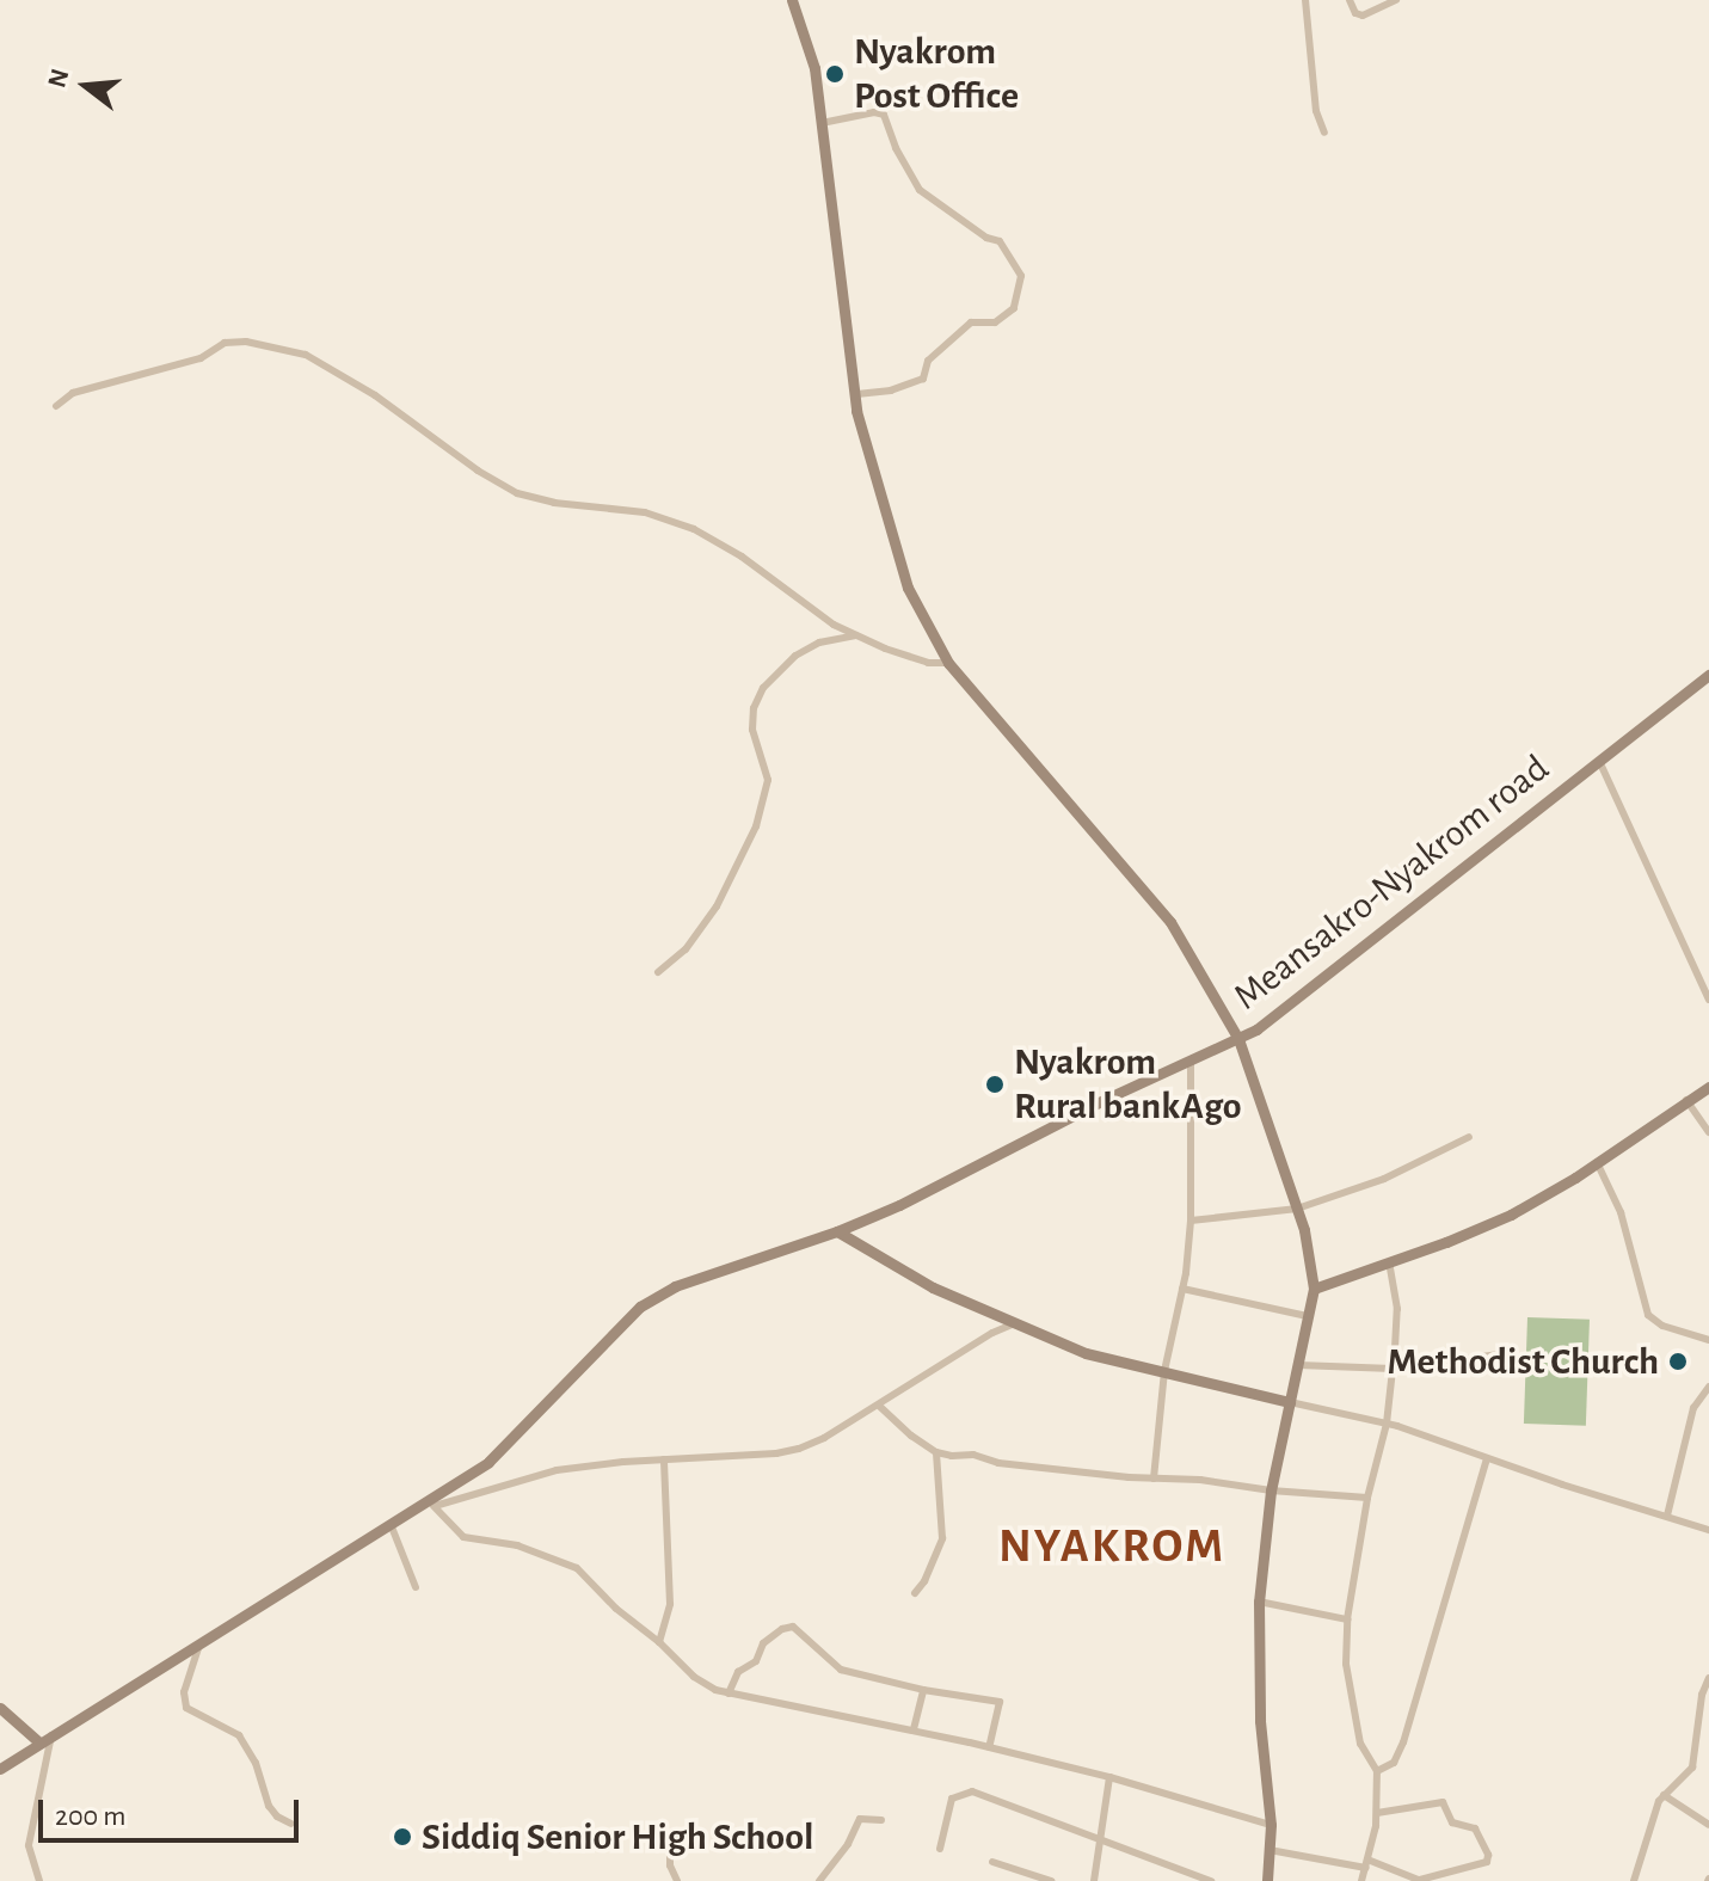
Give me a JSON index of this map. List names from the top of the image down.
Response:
{
  "streets": {
    "street": ["Meansakro-Nyakrom road"]
  },
  "districts": ["NYAKROM"],
  "places": [
    "Nyakrom Post Office",
    "Nyakrom Rural bankAgo",
    "Methodist Church",
    "Siddiq Senior High School"
  ],
  "scale_bar": "200 m",
  "north": "left"
}
